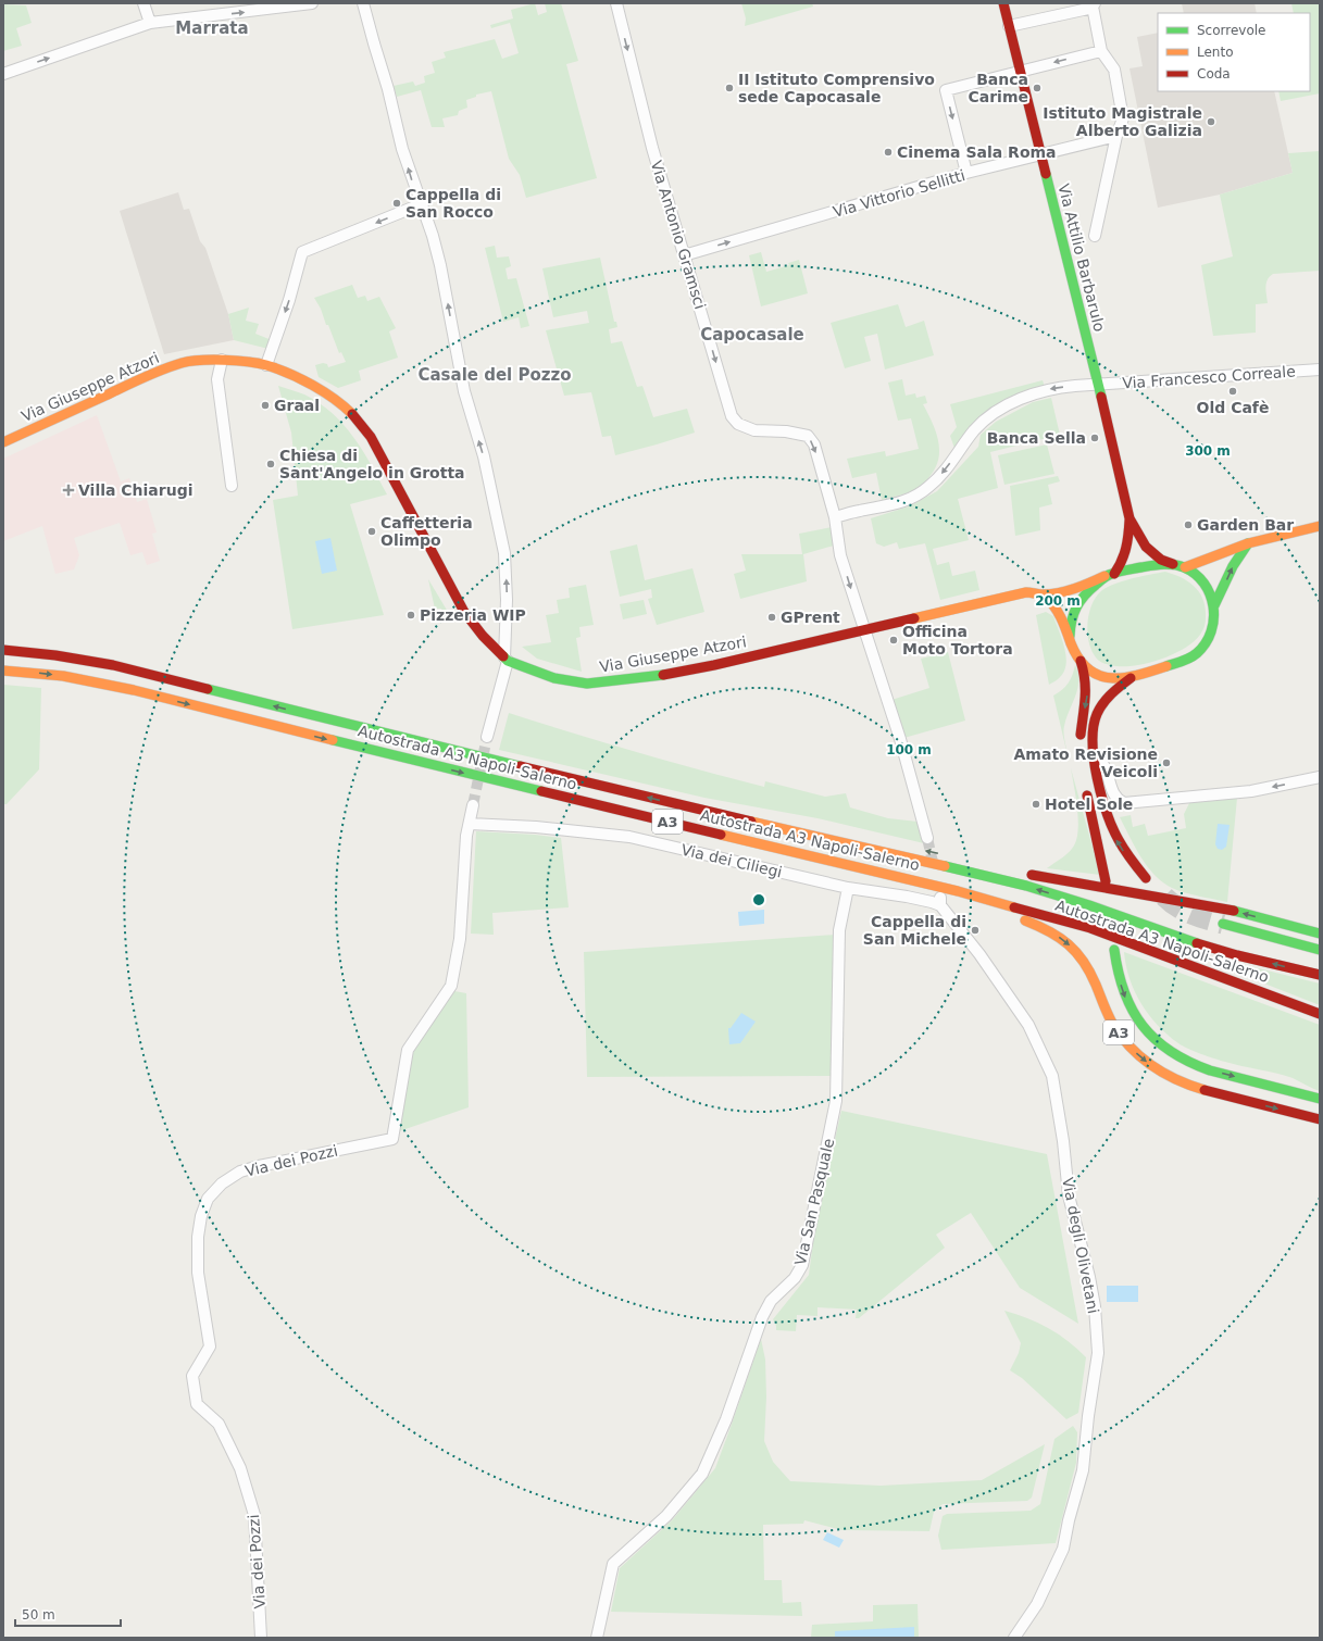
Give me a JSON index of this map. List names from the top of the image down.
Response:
{
  "streets": {
    "main road": [
      "Via Attilio Barbarulo",
      "Via Giuseppe Atzori",
      "Autostrada A3 Napoli-Salerno",
      "A3"
    ],
    "street": [
      "Via Vittorio Sellitti",
      "Via Antonio Gramsci",
      "Via Francesco Correale",
      "Via dei Ciliegi",
      "Via dei Pozzi",
      "Via San Pasquale",
      "Via degli Olivetani"
    ]
  },
  "crossings": [
    ["Via Vittorio Sellitti", "Via Antonio Gramsci"],
    ["Via Vittorio Sellitti", "Via Attilio Barbarulo"],
    ["Via Antonio Gramsci", "Via Francesco Correale"],
    ["Via Antonio Gramsci", "Via Giuseppe Atzori"],
    ["Via Attilio Barbarulo", "Via Francesco Correale"],
    ["Via Attilio Barbarulo", "Via Giuseppe Atzori"],
    ["Autostrada A3 Napoli-Salerno", "A3"],
    ["Via dei Ciliegi", "Via dei Pozzi"],
    ["Via dei Ciliegi", "Via San Pasquale"],
    ["Via dei Ciliegi", "Via degli Olivetani"]
  ],
  "one_way": ["Via Vittorio Sellitti", "Via Antonio Gramsci", "Via Francesco Correale"],
  "districts": ["Marrata", "Capocasale", "Casale del Pozzo"],
  "places": {
    "other": [
      "II Istituto Comprensivo sede Capocasale",
      "Banca Carime",
      "Istituto Magistrale Alberto Galizia",
      "Cinema Sala Roma",
      "Cappella di San Rocco",
      "Old Cafè",
      "Graal",
      "Banca Sella",
      "Chiesa di Sant'Angelo in Grotta",
      "Garden Bar",
      "Caffetteria Olimpo",
      "Pizzeria WIP",
      "GPrent",
      "Officina Moto Tortora",
      "Amato Revisione Veicoli",
      "Hotel Sole",
      "Cappella di San Michele"
    ],
    "health": ["Villa Chiarugi"]
  },
  "legend": ["Scorrevole", "Lento", "Coda"],
  "scale_bar": "50 m",
  "rings": ["300 m", "200 m", "100 m"]
}
